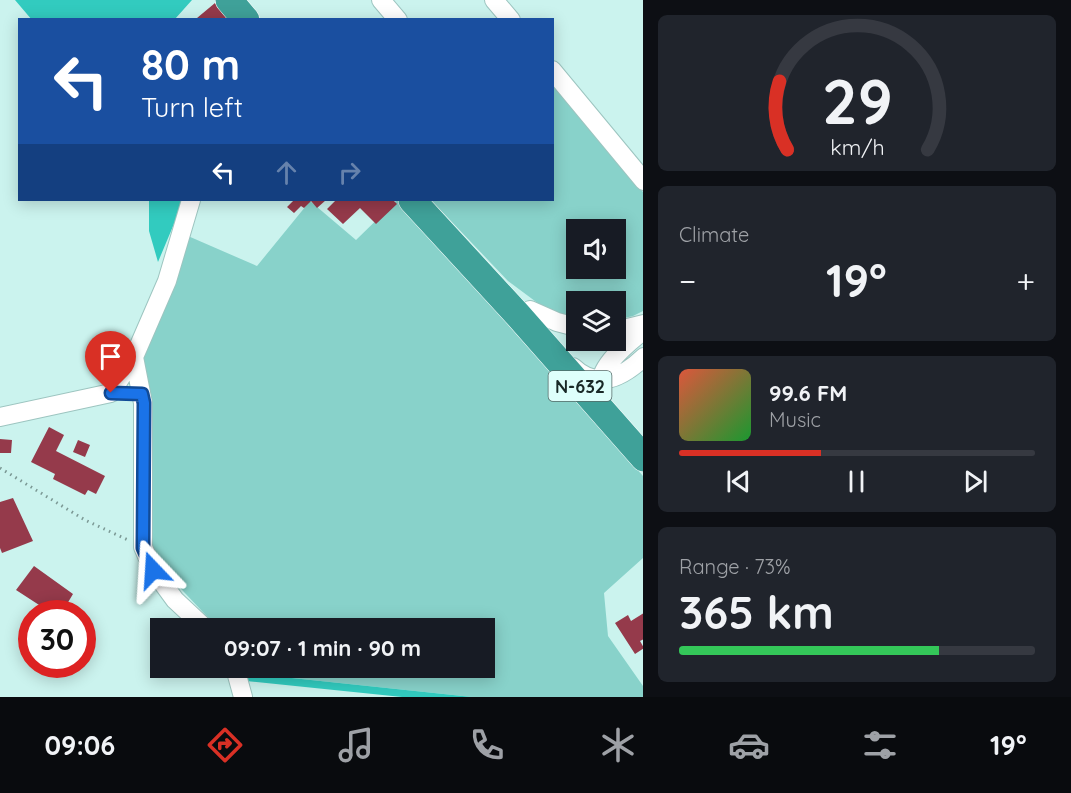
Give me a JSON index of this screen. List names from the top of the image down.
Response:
{
  "streets": {
    "highway": ["N-632"]
  },
  "page": {
    "turn": ["80 m", "Turn left"],
    "tile": [
      "Climate",
      ["Range · 73%", "365 km"]
    ],
    "heat": ["−", "19°", "+"],
    "song": ["99.6 FM", "Music"],
    "limit": "30",
    "trip": "09:07 · 1 min · 90 m",
    "tabs": ["09:06", "19°"],
    "gauge": ["29", "km/h"]
  }
}
